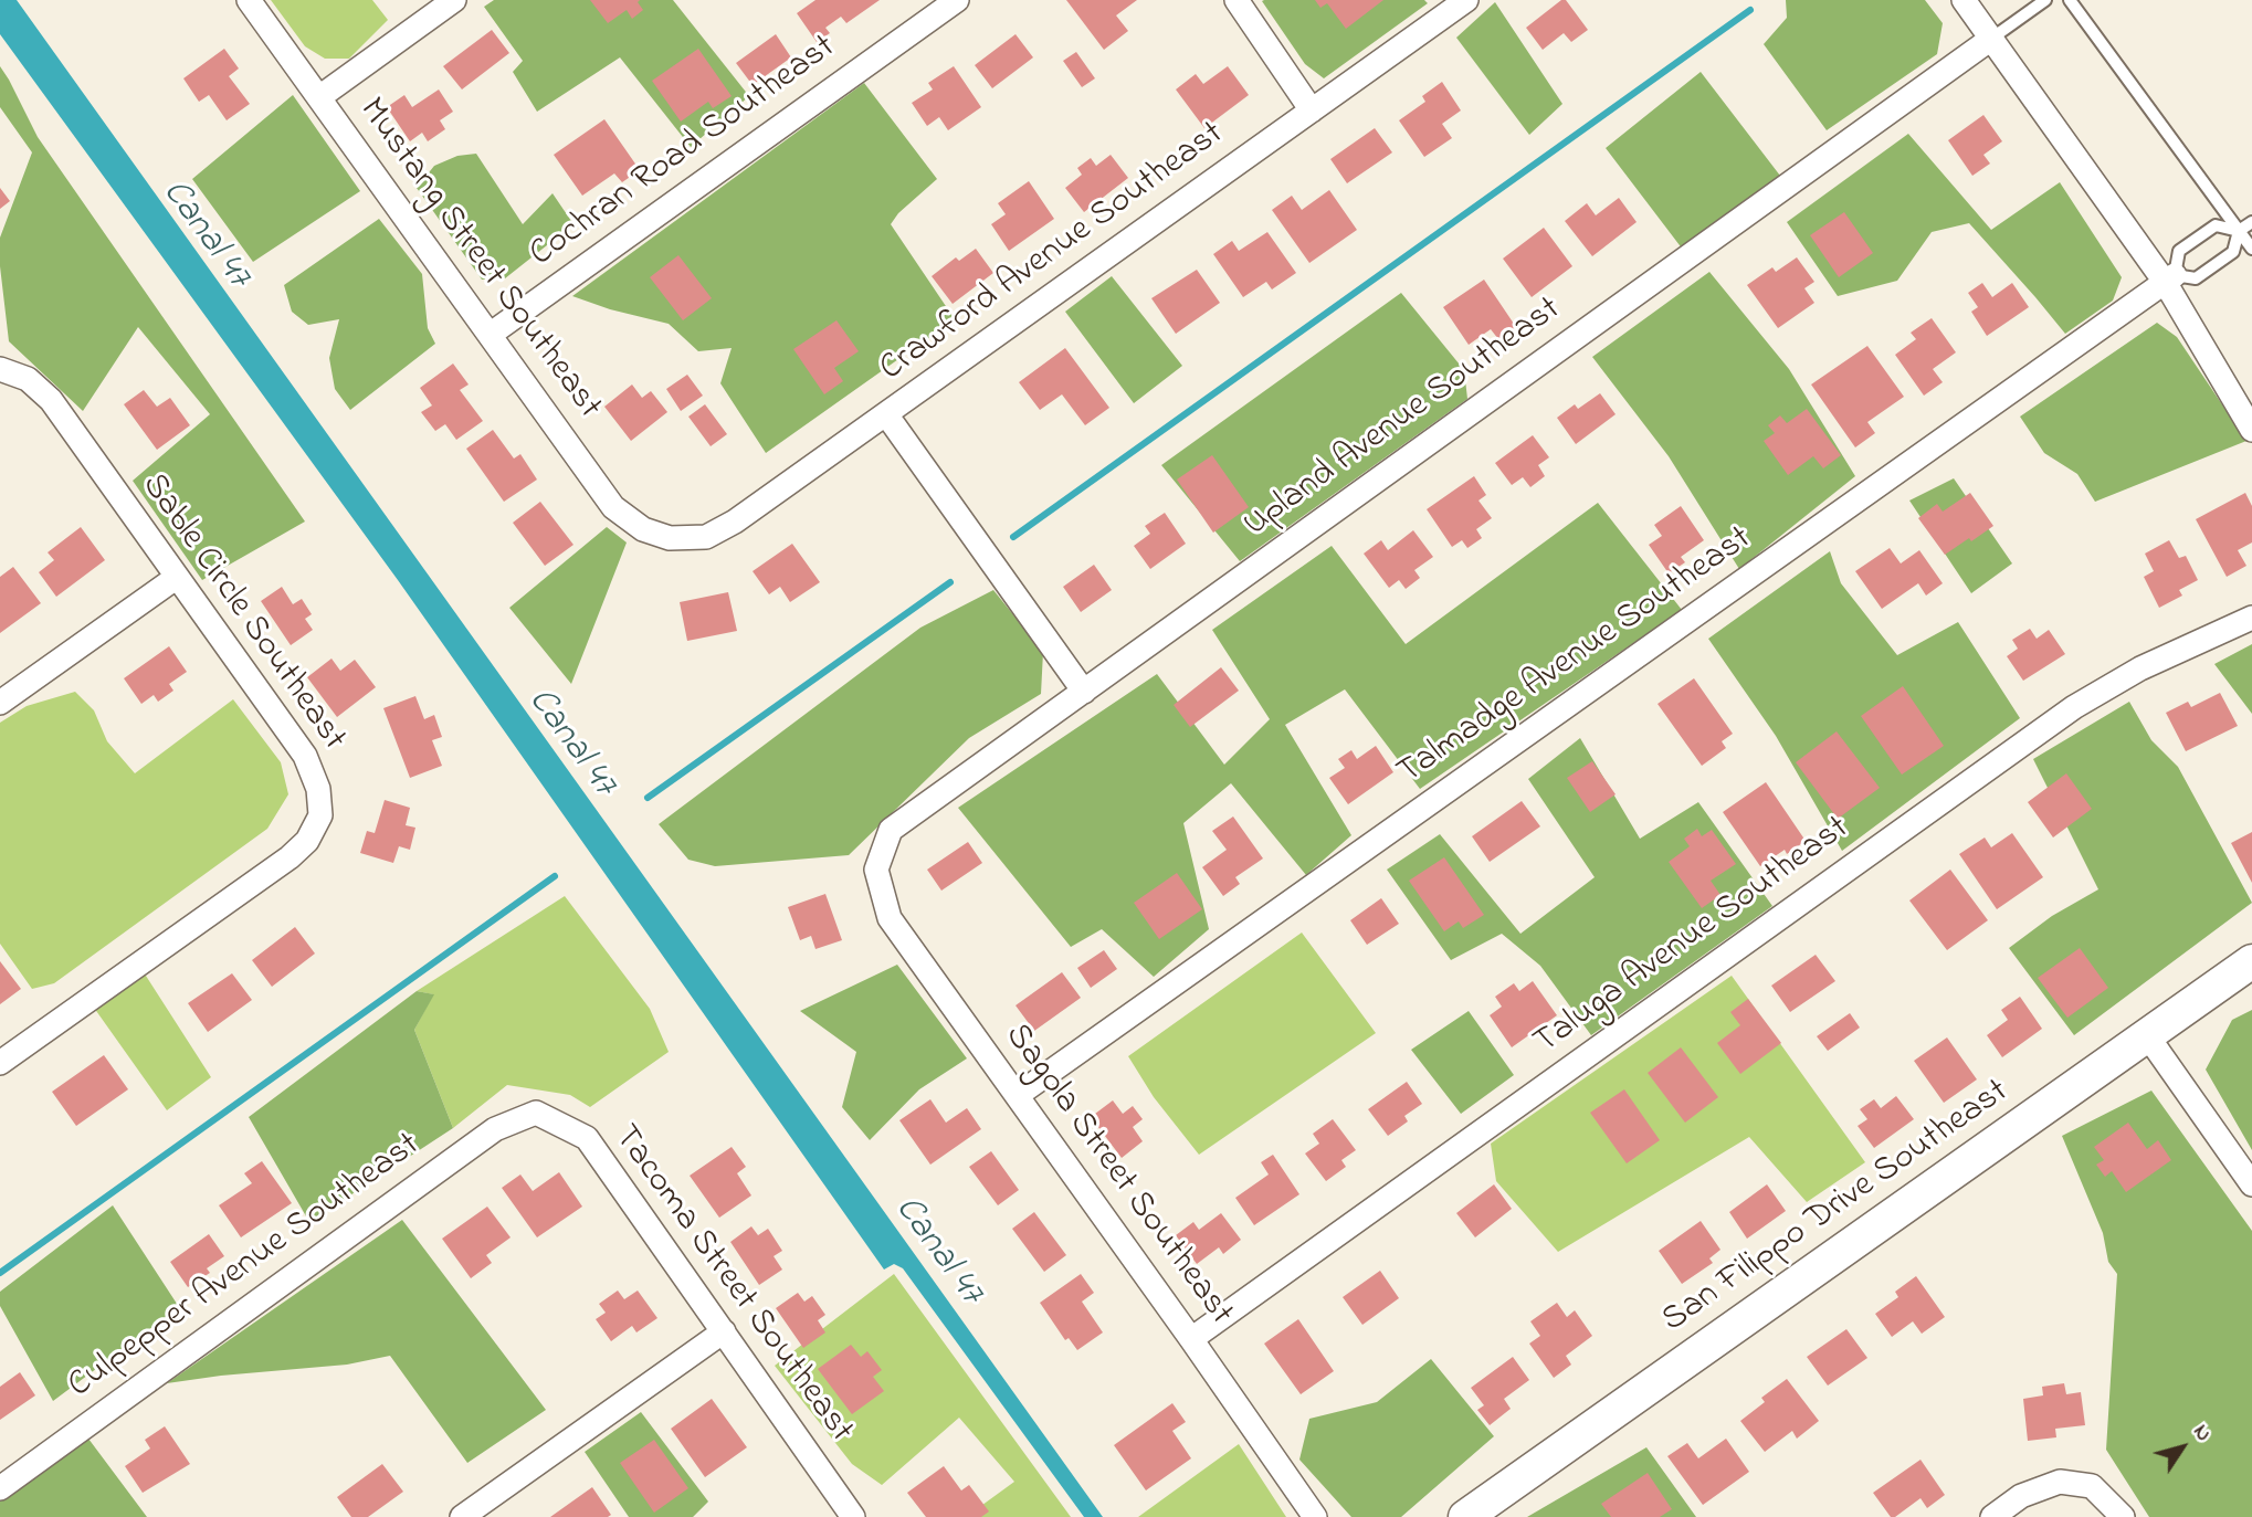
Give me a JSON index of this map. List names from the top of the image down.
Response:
{
  "streets": {
    "street": [
      "Cochran Road Southeast",
      "Crawford Avenue Southeast",
      "Mustang Street Southeast",
      "Upland Avenue Southeast",
      "Sable Circle Southeast",
      "Talmadge Avenue Southeast",
      "Taluga Avenue Southeast",
      "Sagola Street Southeast",
      "San Filippo Drive Southeast",
      "Culpepper Avenue Southeast",
      "Tacoma Street Southeast"
    ]
  },
  "crossings": [
    ["Cochran Road Southeast", "Mustang Street Southeast"],
    ["Crawford Avenue Southeast", "Mustang Street Southeast"],
    ["Upland Avenue Southeast", "Sagola Street Southeast"],
    ["Talmadge Avenue Southeast", "Sagola Street Southeast"],
    ["Taluga Avenue Southeast", "Sagola Street Southeast"],
    ["Culpepper Avenue Southeast", "Tacoma Street Southeast"]
  ],
  "water": ["Canal 47"],
  "north": "top right"
}
